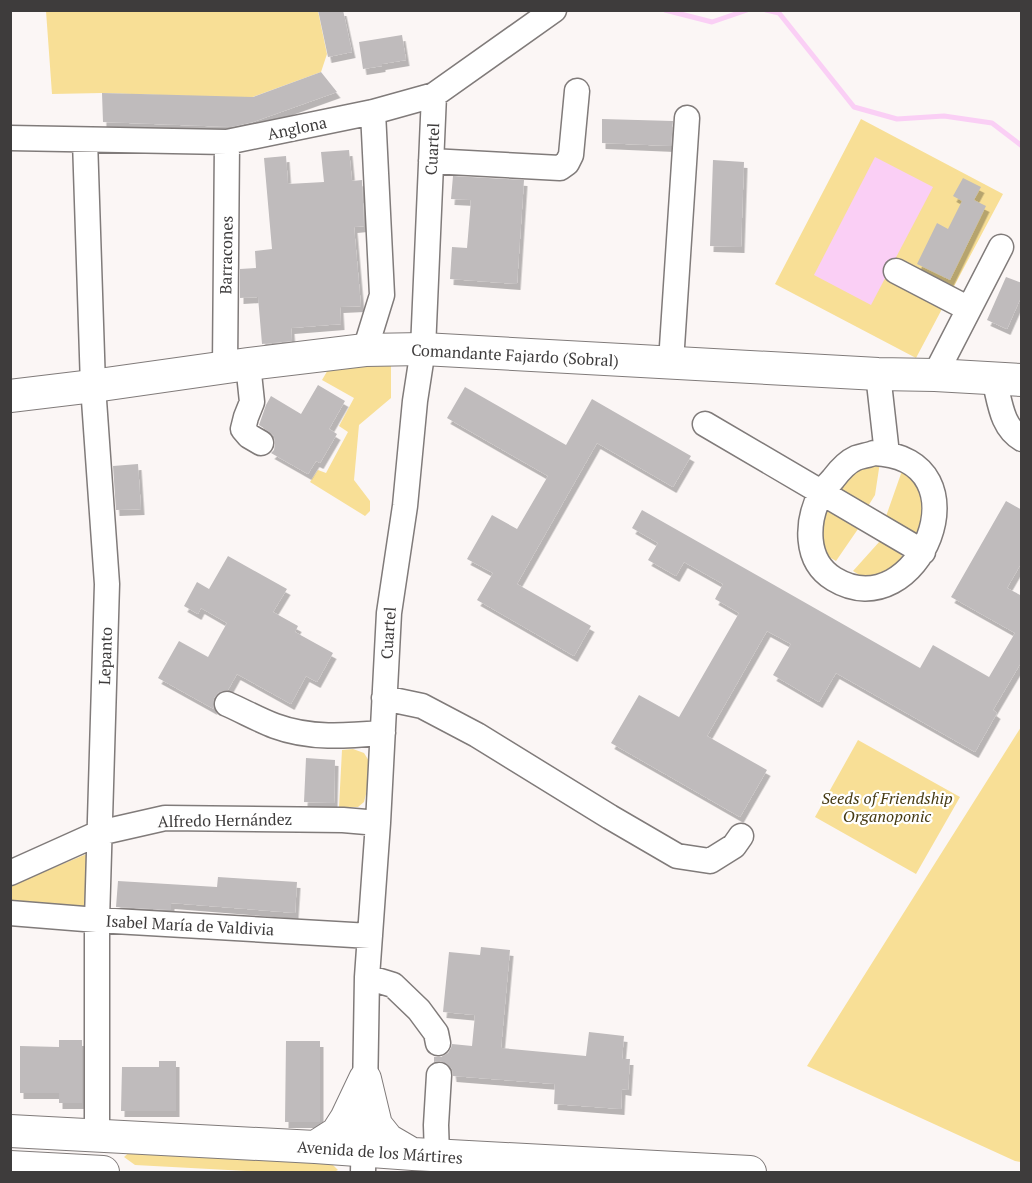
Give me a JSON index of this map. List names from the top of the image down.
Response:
{
  "streets": {
    "main road": ["Comandante Fajardo (Sobral)", "Lepanto", "Avenida de los Mártires"],
    "street": [
      "Anglona",
      "Cuartel",
      "Barracones",
      "Alfredo Hernández",
      "Isabel María de Valdivia"
    ]
  },
  "crossings": [
    ["Anglona", "Cuartel"],
    ["Anglona", "Barracones"],
    ["Anglona", "Lepanto"],
    ["Cuartel", "Comandante Fajardo (Sobral)"],
    ["Cuartel", "Alfredo Hernández"],
    ["Cuartel", "Isabel María de Valdivia"],
    ["Cuartel", "Avenida de los Mártires"],
    ["Barracones", "Comandante Fajardo (Sobral)"],
    ["Comandante Fajardo (Sobral)", "Lepanto"],
    ["Lepanto", "Alfredo Hernández"],
    ["Lepanto", "Isabel María de Valdivia"],
    ["Lepanto", "Avenida de los Mártires"]
  ],
  "parks": ["Seeds of Friendship Organoponic"]
}
